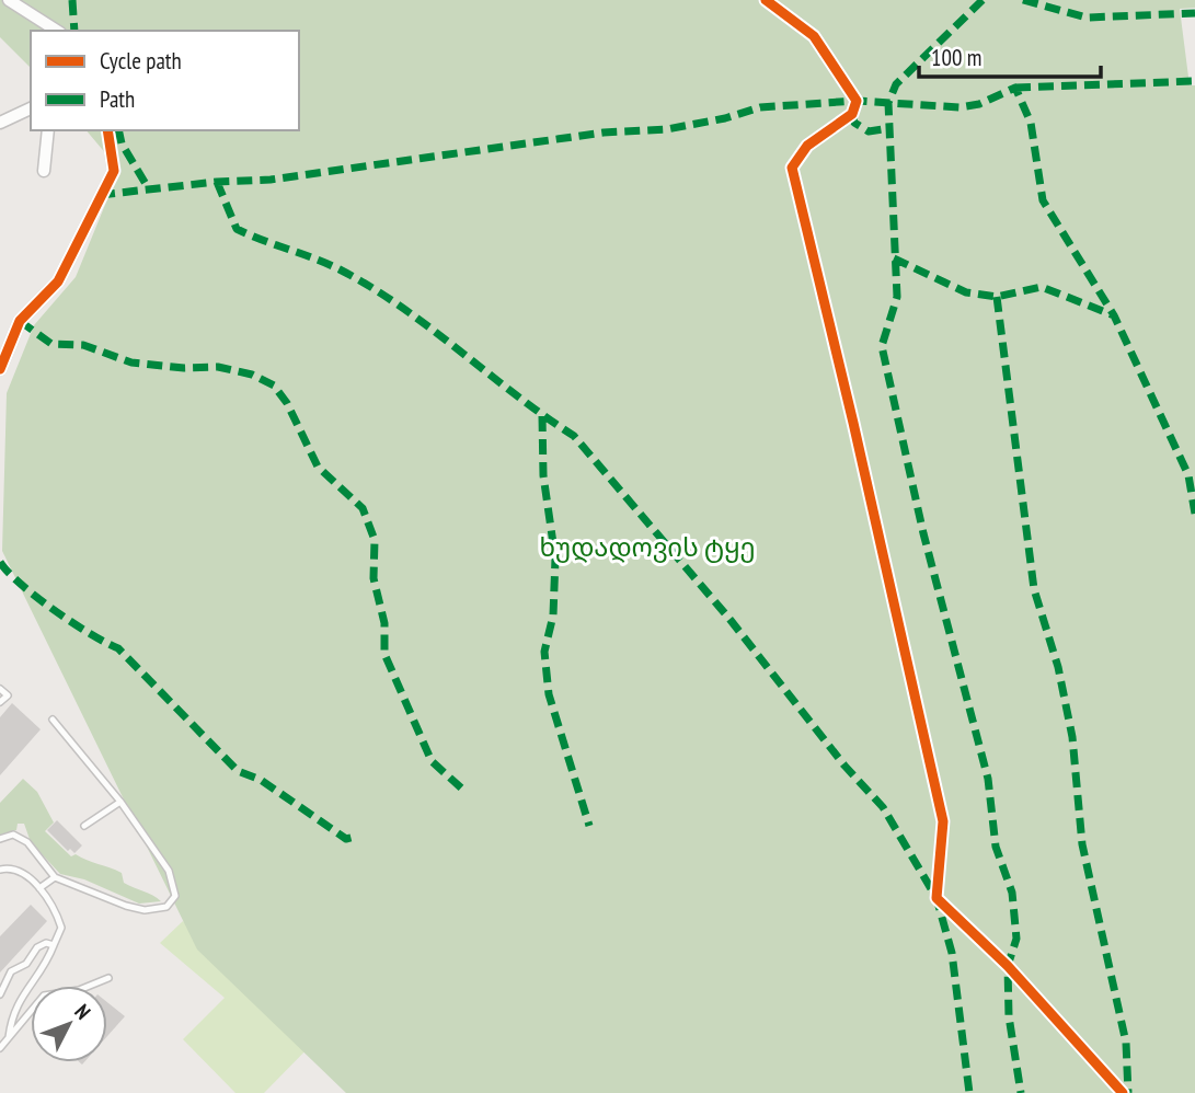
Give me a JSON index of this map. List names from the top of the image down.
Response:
{
  "parks": ["ხუდადოვის ტყე"],
  "legend": ["Cycle path", "Path"],
  "scale_bar": "100 m",
  "north": "top right"
}
